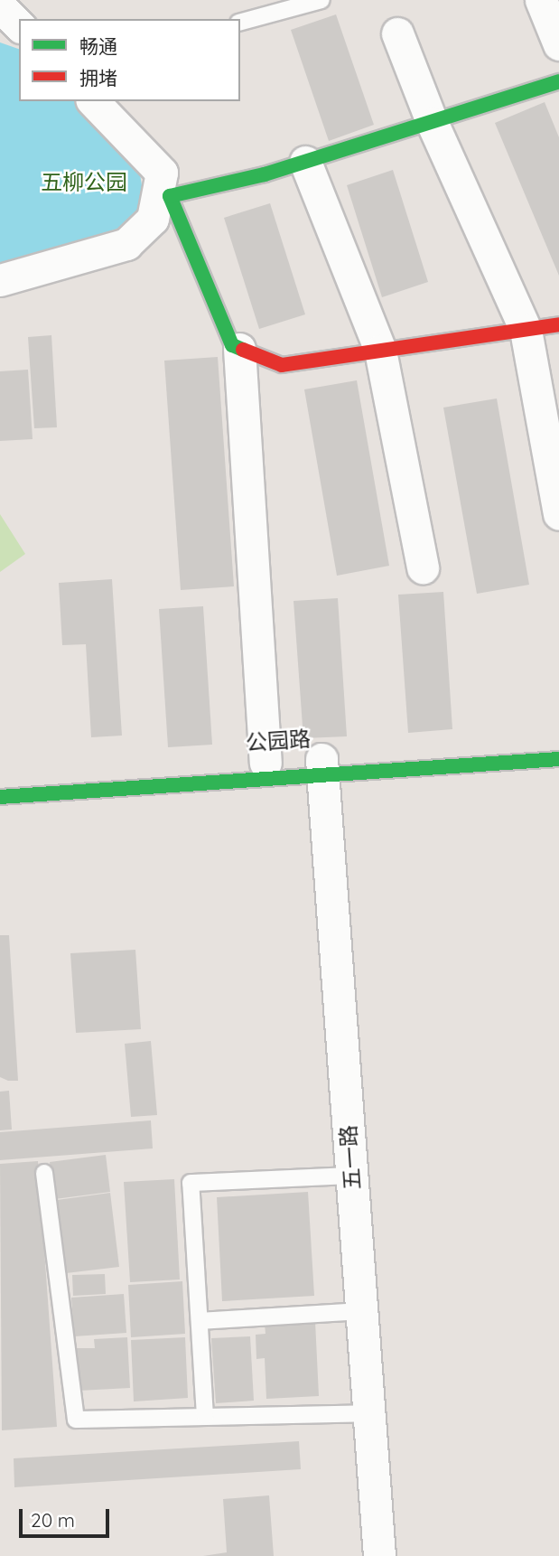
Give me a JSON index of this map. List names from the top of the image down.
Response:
{
  "streets": {
    "street": ["五一路"]
  },
  "parks": ["五柳公园"],
  "legend": ["畅通", "拥堵"],
  "scale_bar": "20 m"
}
